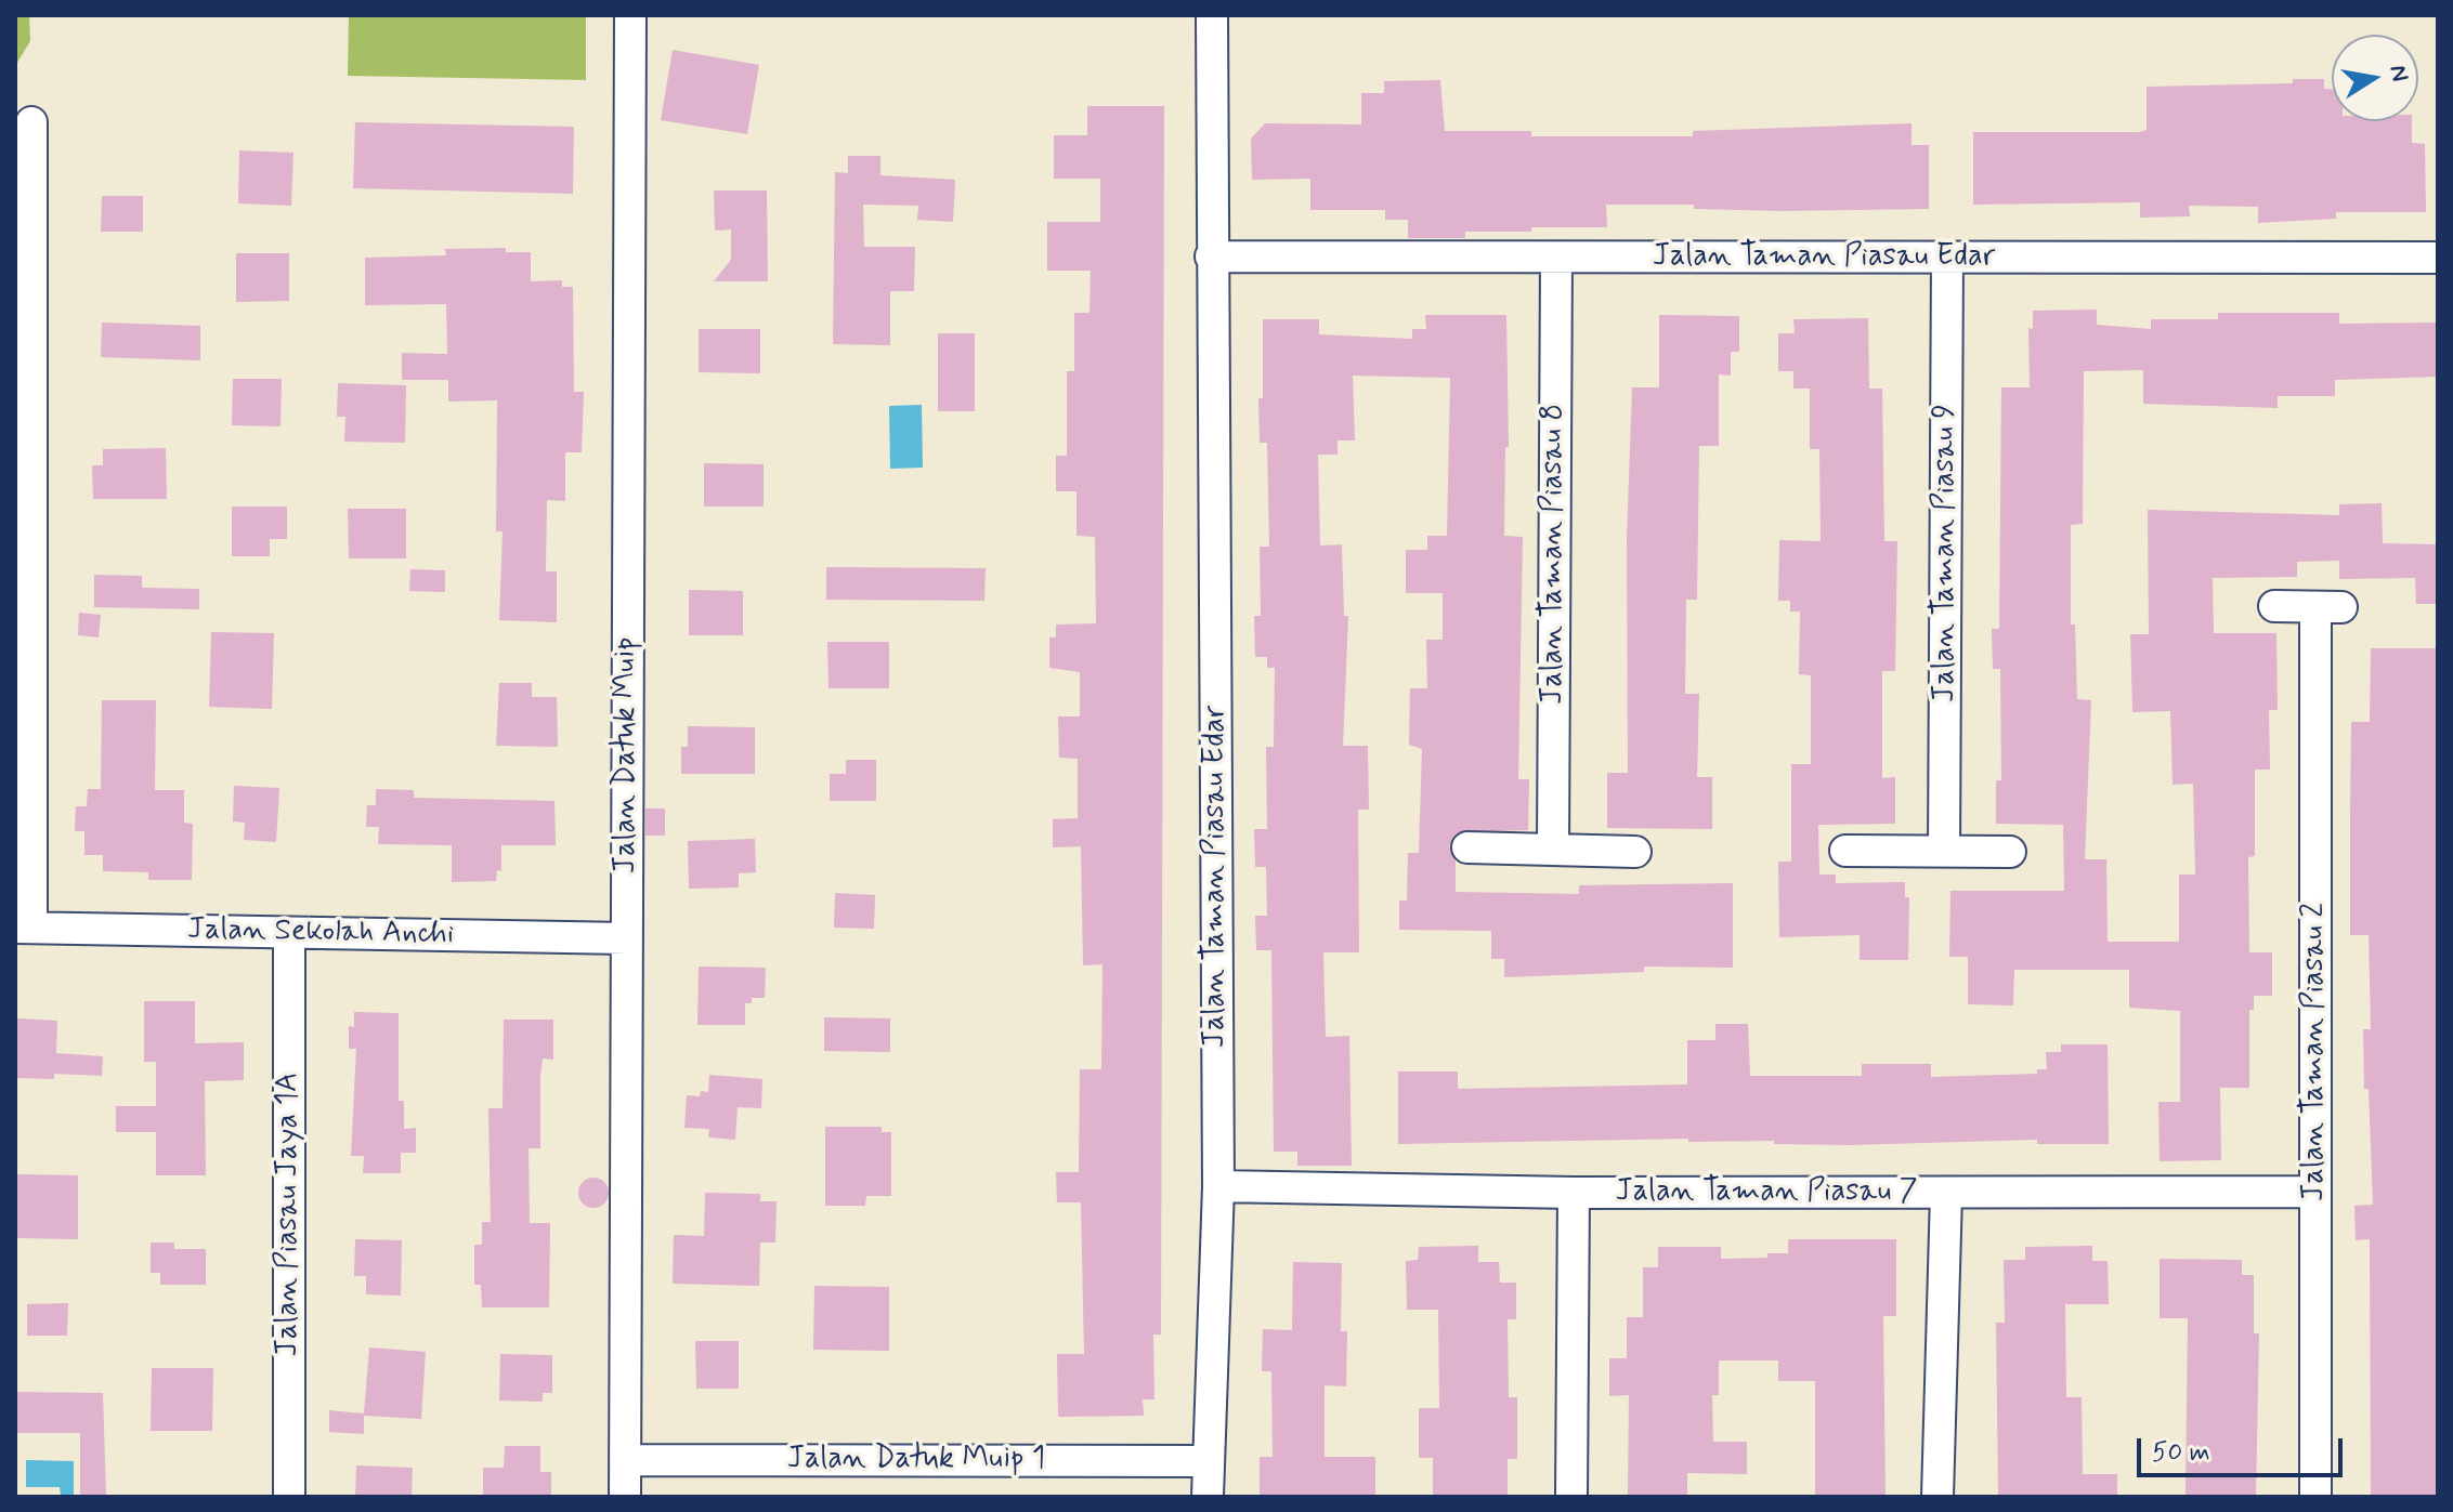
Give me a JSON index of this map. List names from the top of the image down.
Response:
{
  "streets": {
    "street": [
      "Jalan Taman Piasau Edar",
      "Jalan Taman Piasau 9",
      "Jalan Taman Piasau 8",
      "Jalan Datuk Muip",
      "Jalan Sekolah Anchi",
      "Jalan Taman Piasau 2",
      "Jalan Taman Piasau 7",
      "Jalan Piasau Jaya 1A",
      "Jalan Datuk Muip 1"
    ]
  },
  "crossings": [
    ["Jalan Taman Piasau Edar", "Jalan Taman Piasau 9"],
    ["Jalan Taman Piasau Edar", "Jalan Taman Piasau 8"],
    ["Jalan Taman Piasau Edar", "Jalan Taman Piasau 7"],
    ["Jalan Taman Piasau Edar", "Jalan Datuk Muip 1"],
    ["Jalan Datuk Muip", "Jalan Sekolah Anchi"],
    ["Jalan Datuk Muip", "Jalan Datuk Muip 1"],
    ["Jalan Sekolah Anchi", "Jalan Piasau Jaya 1A"],
    ["Jalan Taman Piasau 2", "Jalan Taman Piasau 7"]
  ],
  "scale_bar": "50 m",
  "north": "right"
}
